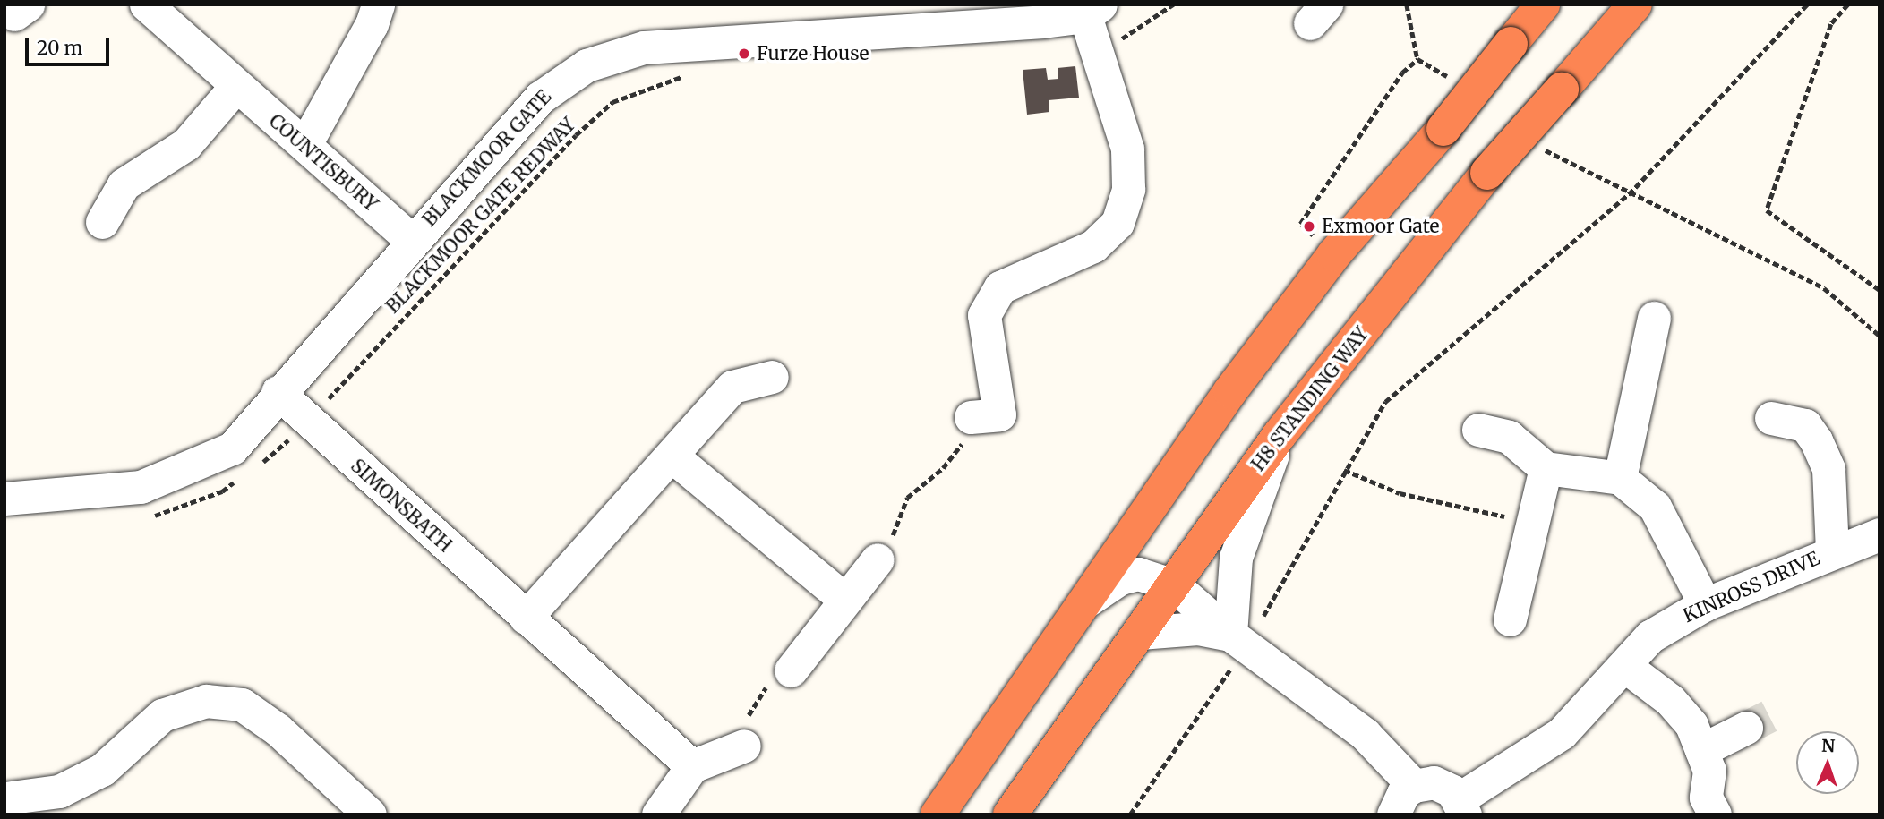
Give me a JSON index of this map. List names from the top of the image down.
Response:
{
  "streets": {
    "highway": ["H8 STANDING WAY"],
    "street": [
      "BLACKMOOR GATE",
      "COUNTISBURY",
      "SIMONSBATH",
      "KINROSS DRIVE"
    ],
    "path": ["BLACKMOOR GATE REDWAY"]
  },
  "crossings": [
    ["BLACKMOOR GATE", "COUNTISBURY"],
    ["BLACKMOOR GATE", "SIMONSBATH"],
    ["BLACKMOOR GATE REDWAY", "SIMONSBATH"]
  ],
  "places": ["Furze House", "Exmoor Gate"],
  "scale_bar": "20 m",
  "north": "top"
}
